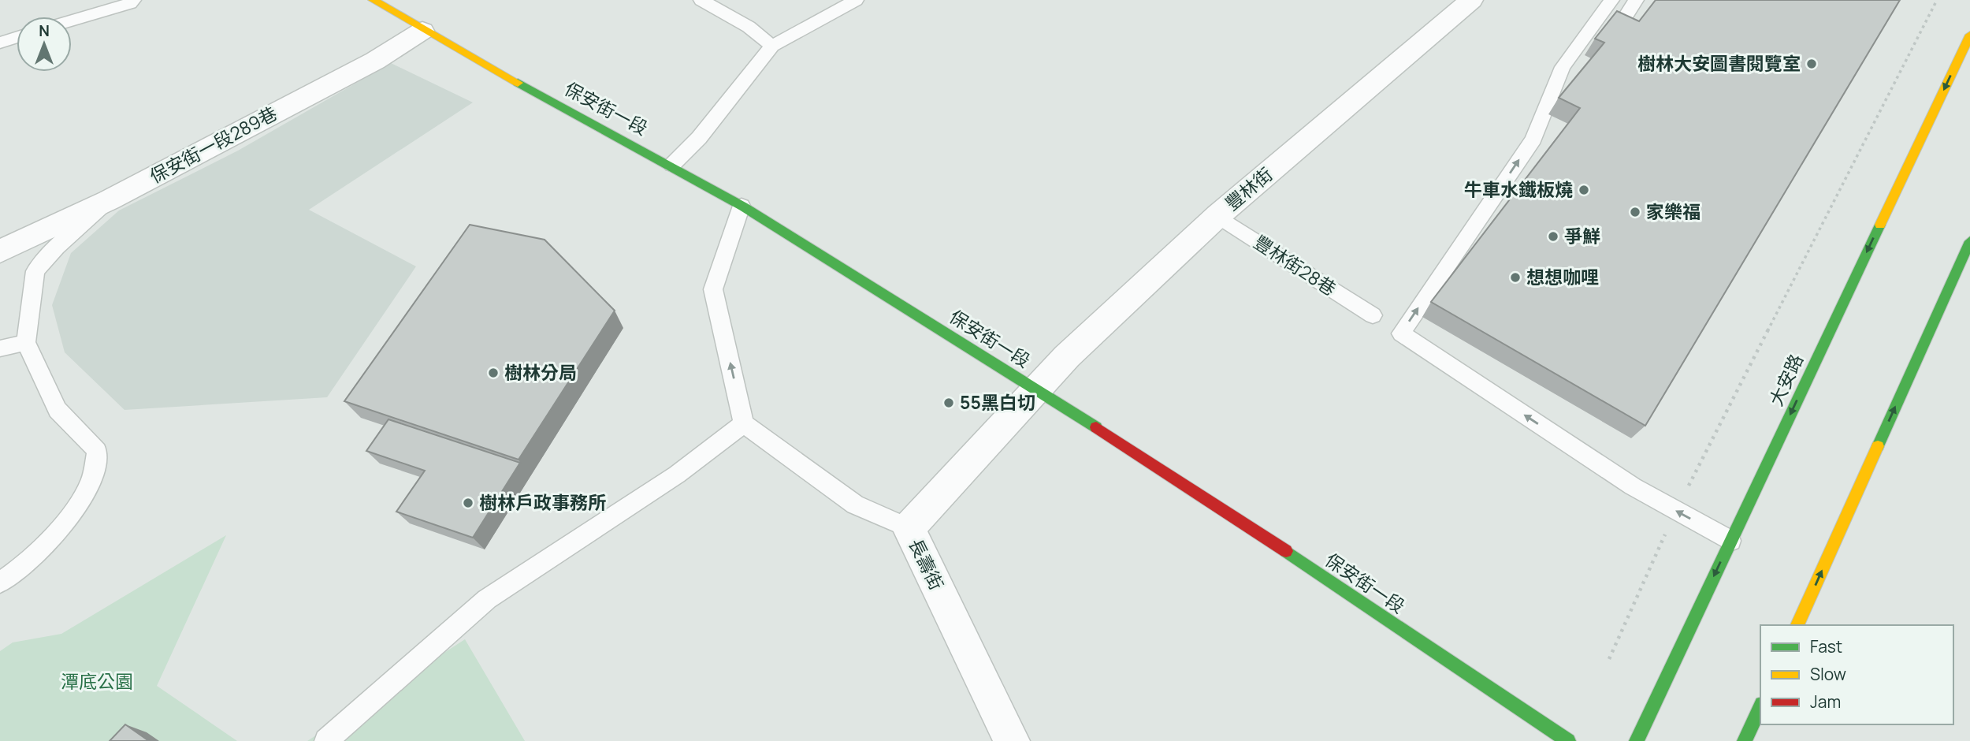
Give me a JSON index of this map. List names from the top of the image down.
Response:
{
  "streets": {
    "street": [
      "保安街一段",
      "保安街一段289巷",
      "豐林街",
      "大安路",
      "長壽街"
    ],
    "lane": ["豐林街28巷"]
  },
  "crossings": [
    ["保安街一段", "保安街一段289巷"],
    ["保安街一段", "豐林街"],
    ["保安街一段", "長壽街"],
    ["豐林街", "豐林街28巷"],
    ["豐林街", "長壽街"]
  ],
  "parks": ["潭底公園"],
  "places": [
    "樹林大安圖書閱覽室",
    "牛車水鐵板燒",
    "家樂福",
    "爭鮮",
    "想想咖哩",
    "樹林分局",
    "55黑白切",
    "樹林戶政事務所"
  ],
  "legend": ["Fast", "Slow", "Jam"],
  "north": "top"
}
